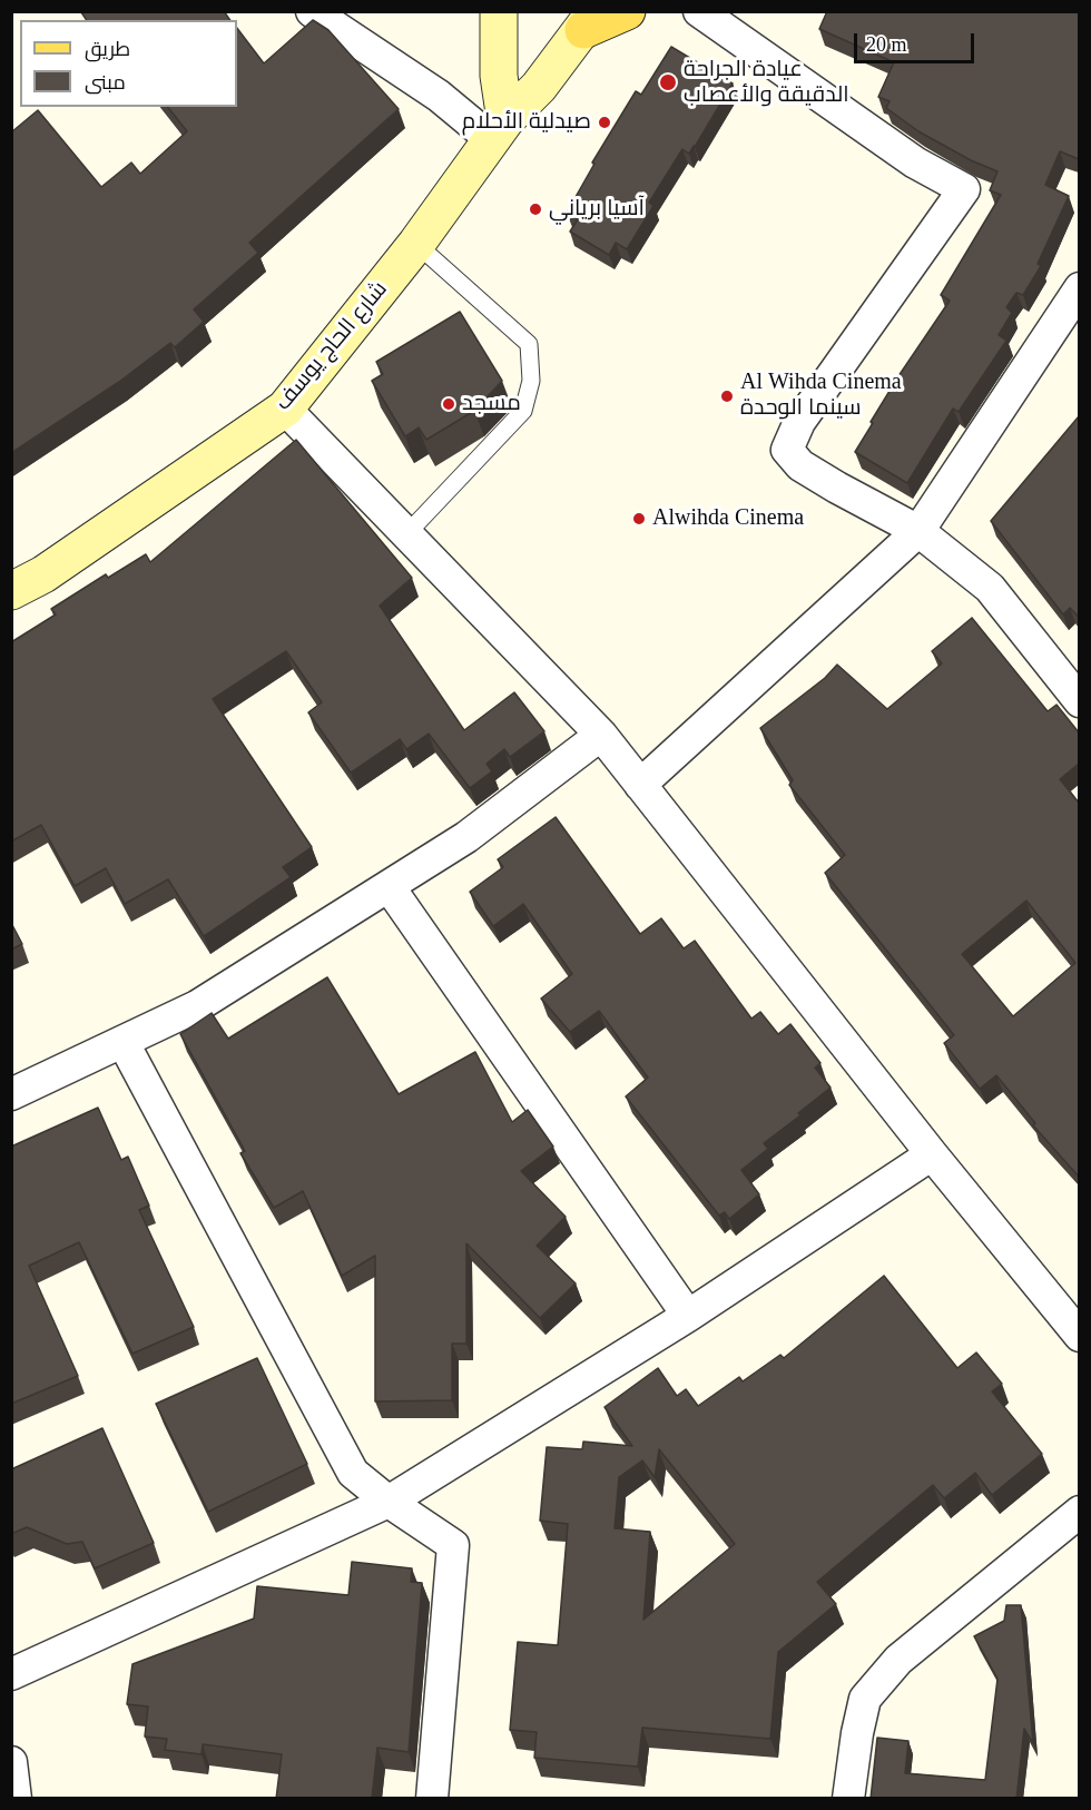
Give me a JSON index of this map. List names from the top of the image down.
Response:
{
  "streets": {
    "main road": ["شارع الحاج يوسف"]
  },
  "places": [
    "عيادة الجراحة الدقيقة والأعصاب",
    "صيدلية الأحلام",
    "آسيا برياني",
    "Al Wihda Cinema سينما الوحدة",
    "مسجد",
    "Alwihda Cinema"
  ],
  "legend": ["طريق", "مبنى"],
  "scale_bar": "20 m"
}
